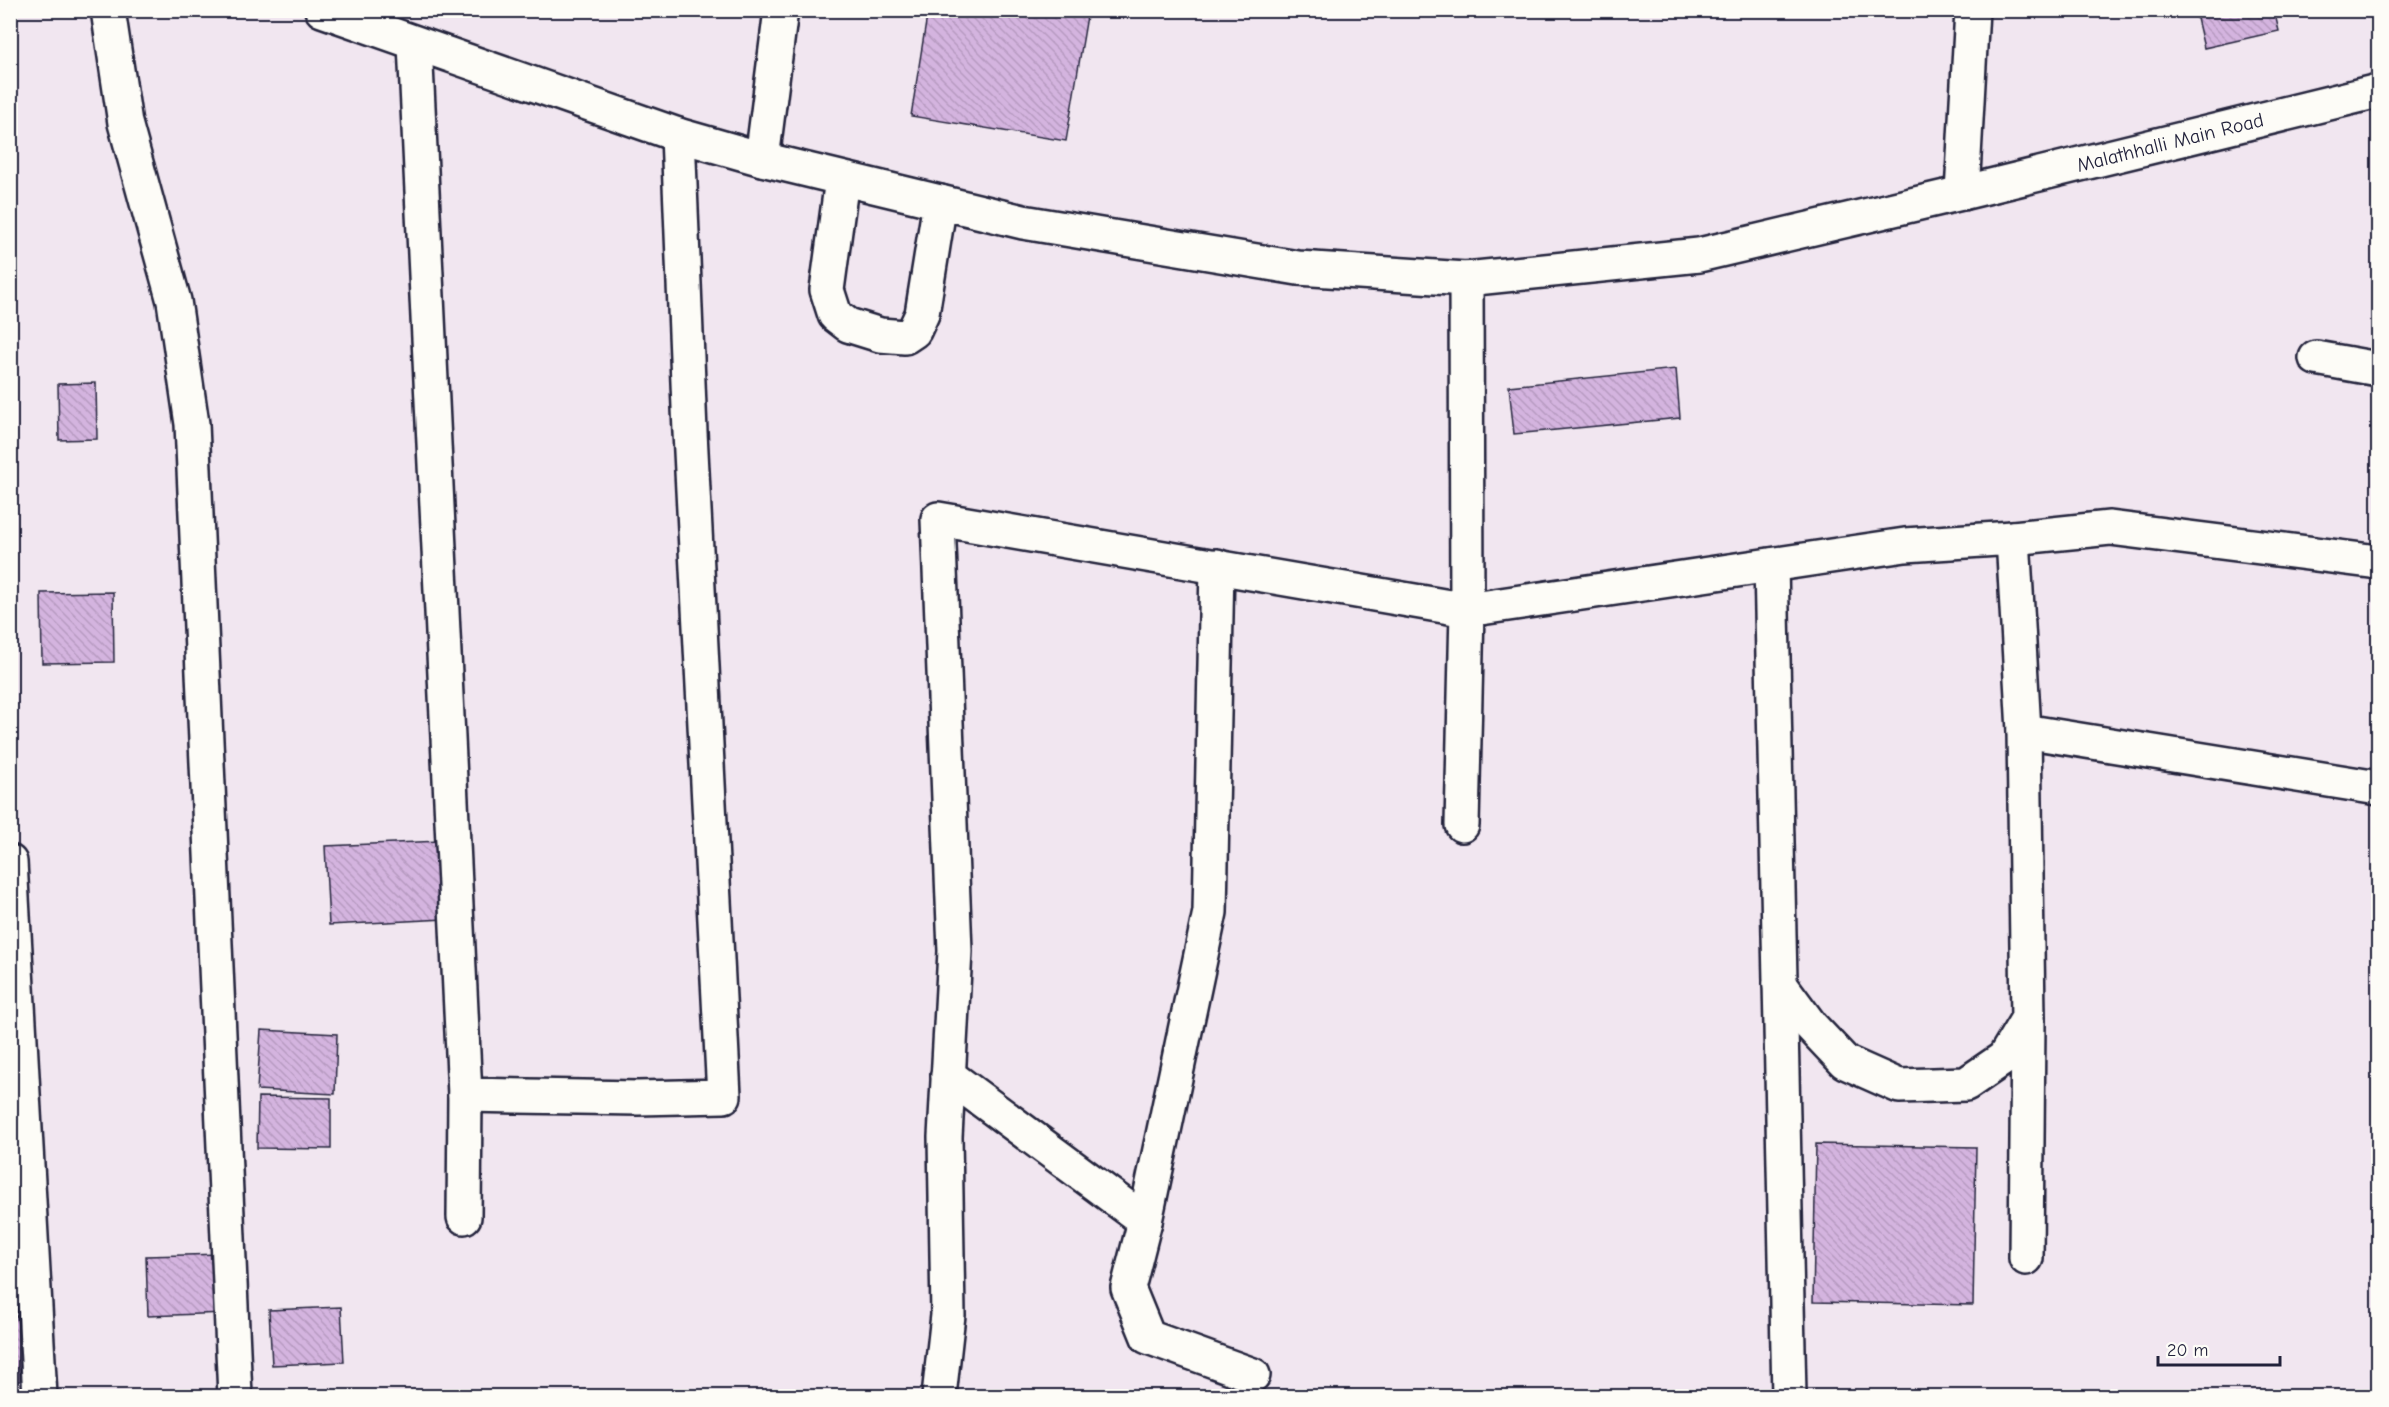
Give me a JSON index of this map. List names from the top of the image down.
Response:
{
  "streets": {
    "street": ["Malathhalli Main Road"]
  },
  "scale_bar": "20 m"
}
